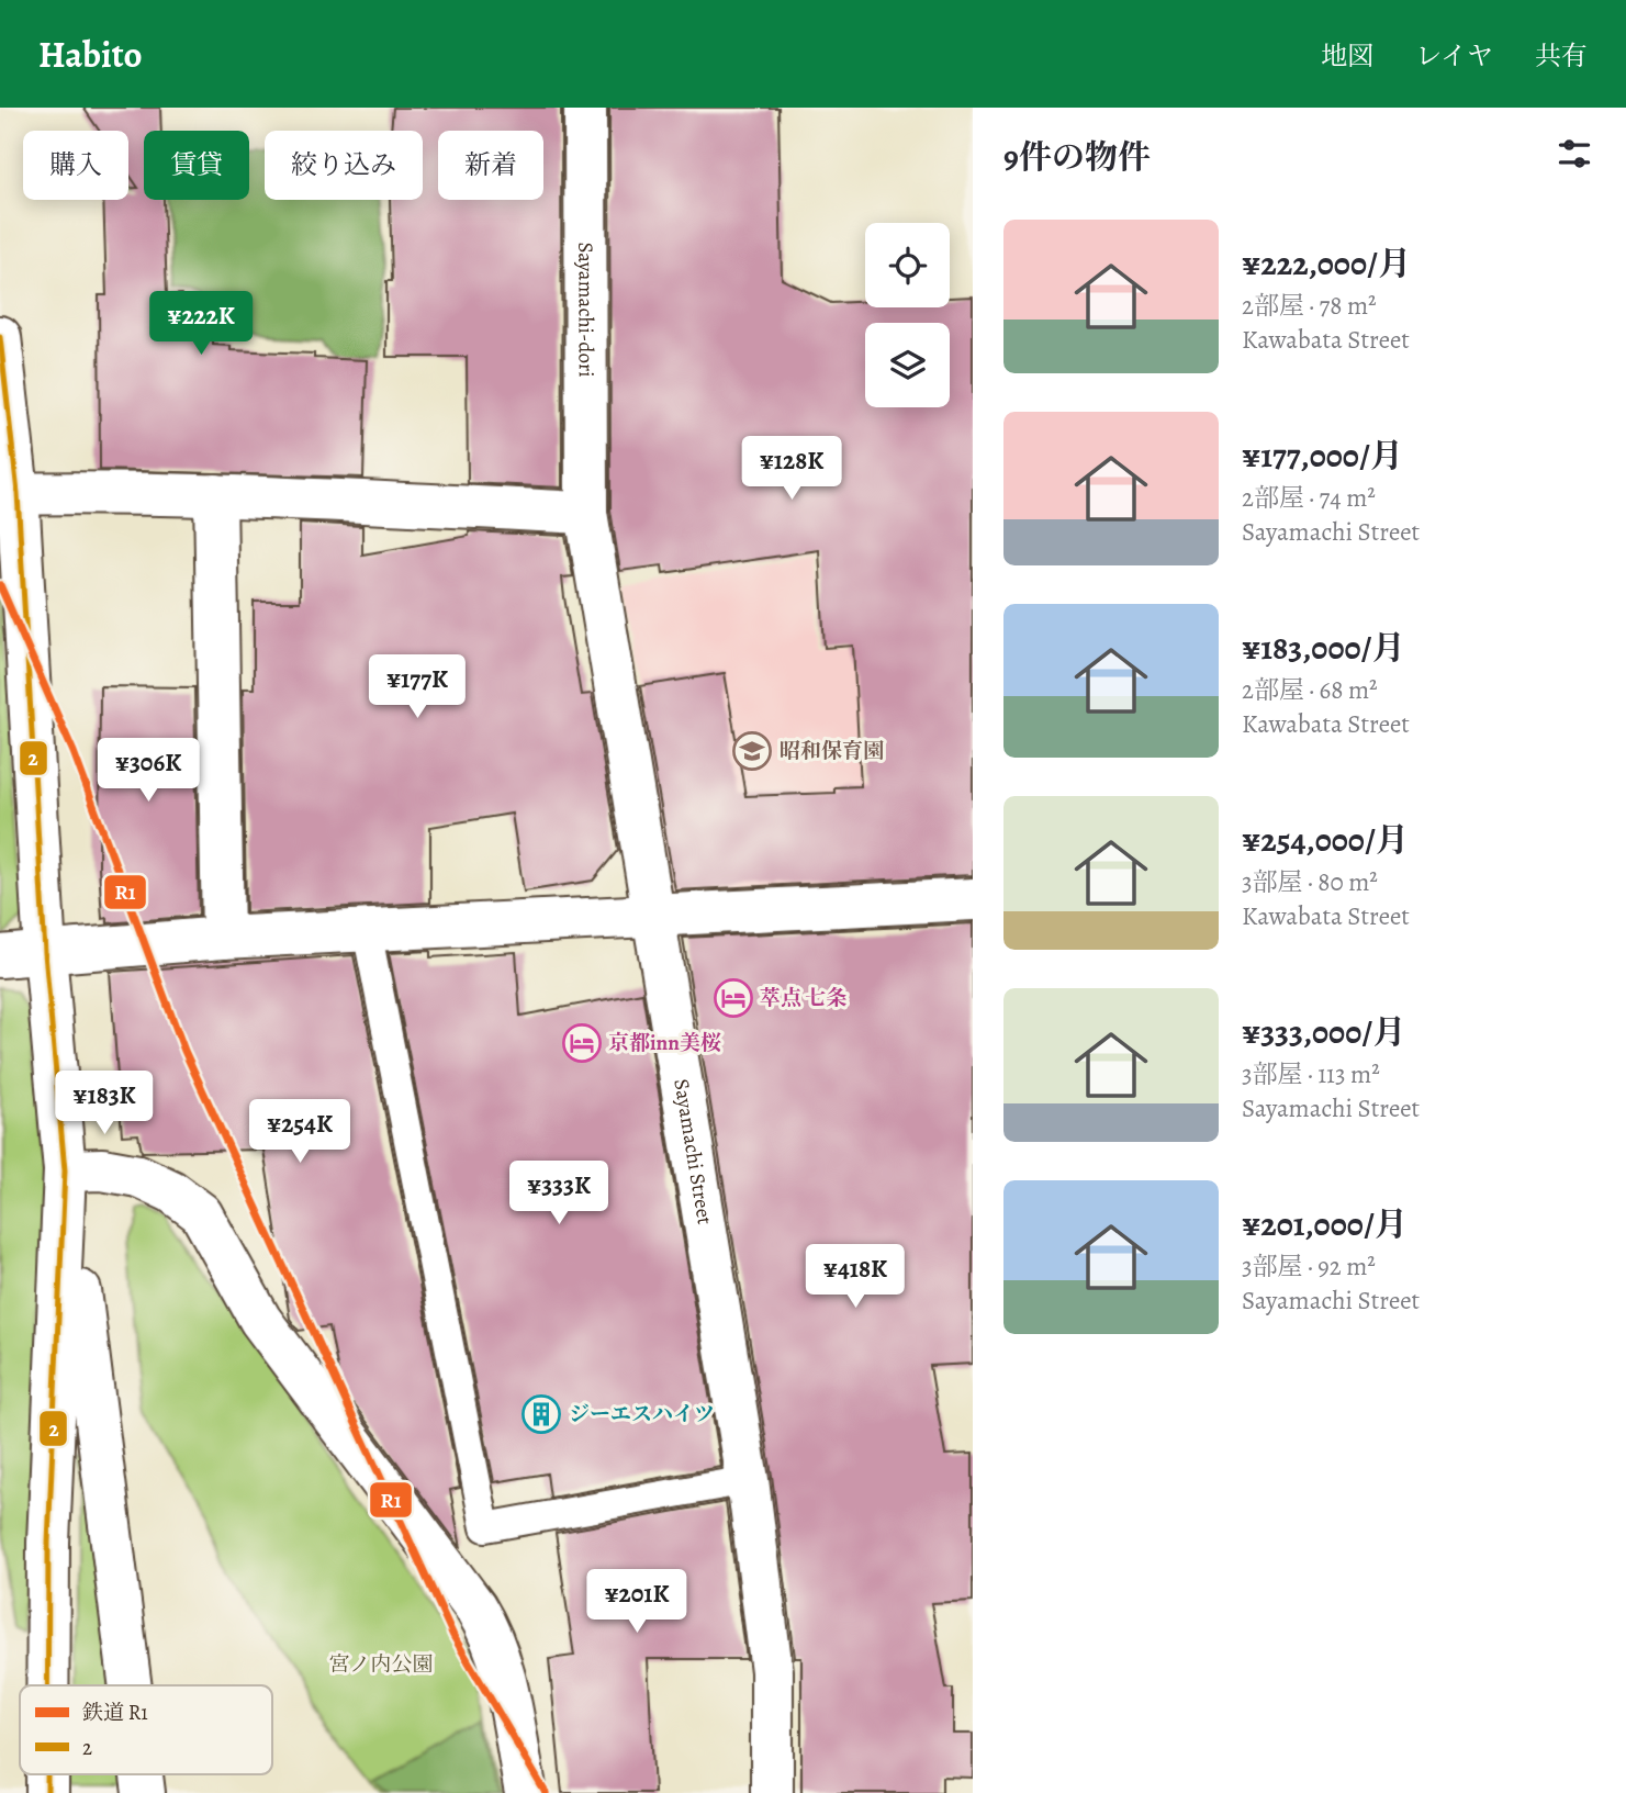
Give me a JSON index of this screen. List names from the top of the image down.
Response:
{
  "streets": {
    "street": ["Sayamachi-dori", "Sayamachi Street"]
  },
  "crossings": [
    ["Sayamachi-dori", "Sayamachi Street"]
  ],
  "parks": ["宮ノ内公園"],
  "places": {
    "school or university": ["昭和保育園"],
    "hotel": ["萃点 七条", "京都inn美桜"],
    "building": ["ジーエスハイツ"]
  },
  "lines": ["transit line 2", "rail line R1"],
  "legend": ["鉄道 R1", "2"],
  "page": {
    "header": "Habito",
    "nav": ["地図", "レイヤ", "共有"],
    "heading": "9件の物件",
    "chip": [
      "購入",
      "賃貸",
      "絞り込み",
      "新着"
    ],
    "list": [
      {
        "name": "¥222,000/月",
        "note": "2部屋 · 78 m² · Kawabata Street"
      },
      {
        "name": "¥177,000/月",
        "note": "2部屋 · 74 m² · Sayamachi Street"
      },
      {
        "name": "¥183,000/月",
        "note": "2部屋 · 68 m² · Kawabata Street"
      },
      {
        "name": "¥254,000/月",
        "note": "3部屋 · 80 m² · Kawabata Street"
      },
      {
        "name": "¥333,000/月",
        "note": "3部屋 · 113 m² · Sayamachi Street"
      },
      {
        "name": "¥201,000/月",
        "note": "3部屋 · 92 m² · Sayamachi Street"
      }
    ],
    "price": [
      "¥222K",
      "¥128K",
      "¥177K",
      "¥306K",
      "¥183K",
      "¥254K",
      "¥333K",
      "¥418K",
      "¥201K"
    ]
  }
}
